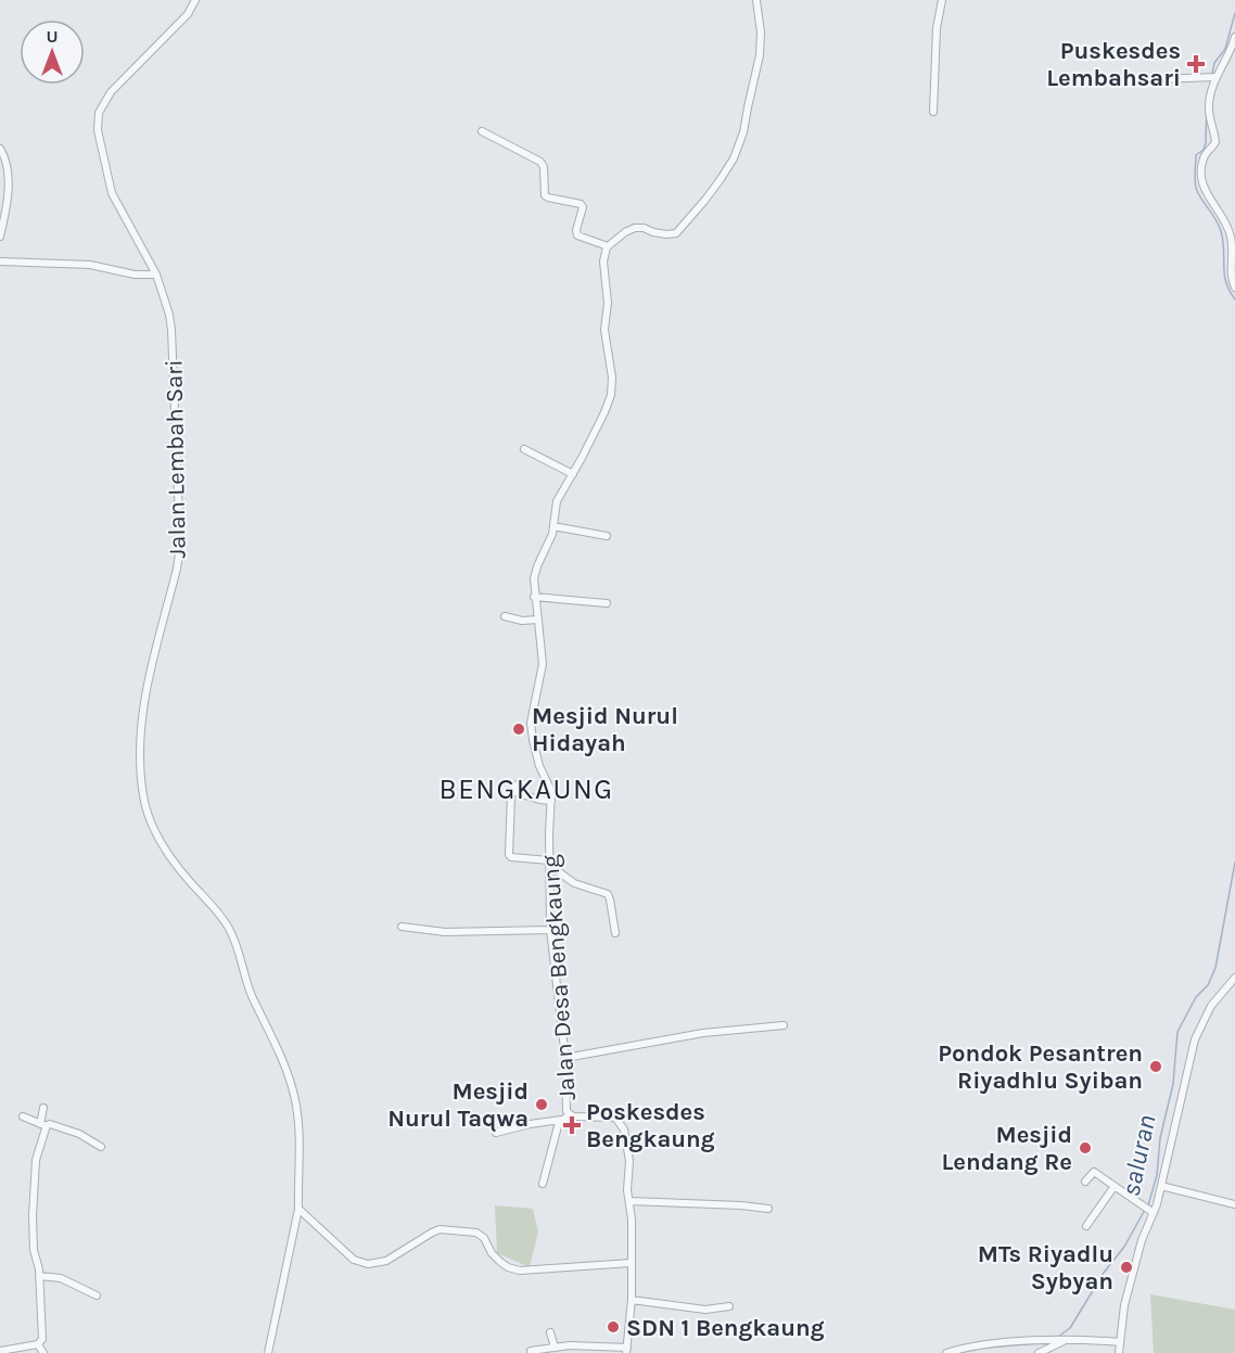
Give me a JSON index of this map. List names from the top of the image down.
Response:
{
  "streets": {
    "street": ["Jalan Lembah Sari", "Jalan Desa Bengkaung"]
  },
  "districts": ["BENGKAUNG"],
  "water": ["saluran"],
  "places": {
    "health": ["Puskesdes Lembahsari", "Poskesdes Bengkaung"],
    "other": [
      "Mesjid Nurul Hidayah",
      "Pondok Pesantren Riyadhlu Syiban",
      "Mesjid Nurul Taqwa",
      "Mesjid Lendang Re",
      "MTs Riyadlu Sybyan",
      "SDN 1 Bengkaung"
    ]
  },
  "north": "top"
}
